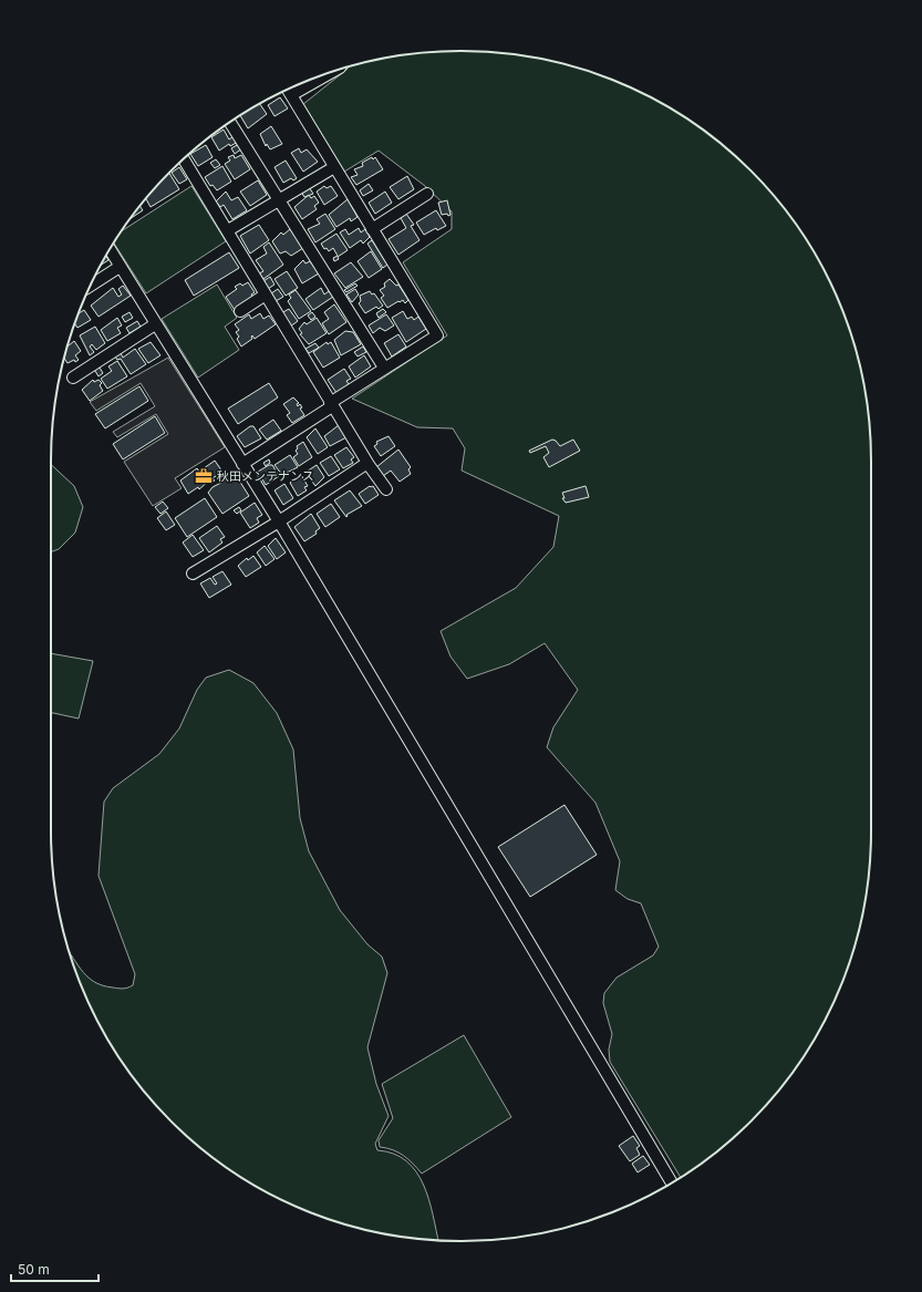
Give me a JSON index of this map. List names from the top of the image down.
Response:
{
  "places": {
    "office": ["秋田メンテナンス"]
  },
  "scale_bar": "50 m"
}
